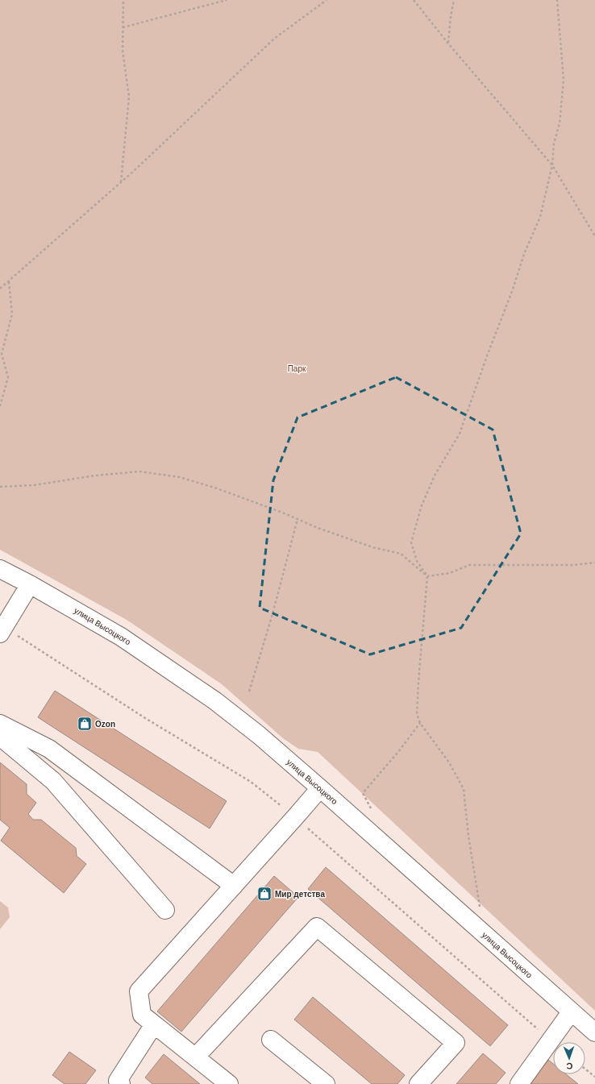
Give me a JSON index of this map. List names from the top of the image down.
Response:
{
  "streets": {
    "street": ["улица Высоцкого"]
  },
  "parks": ["Парк"],
  "places": {
    "shop": ["Ozon", "Мир детства"]
  },
  "north": "bottom"
}
